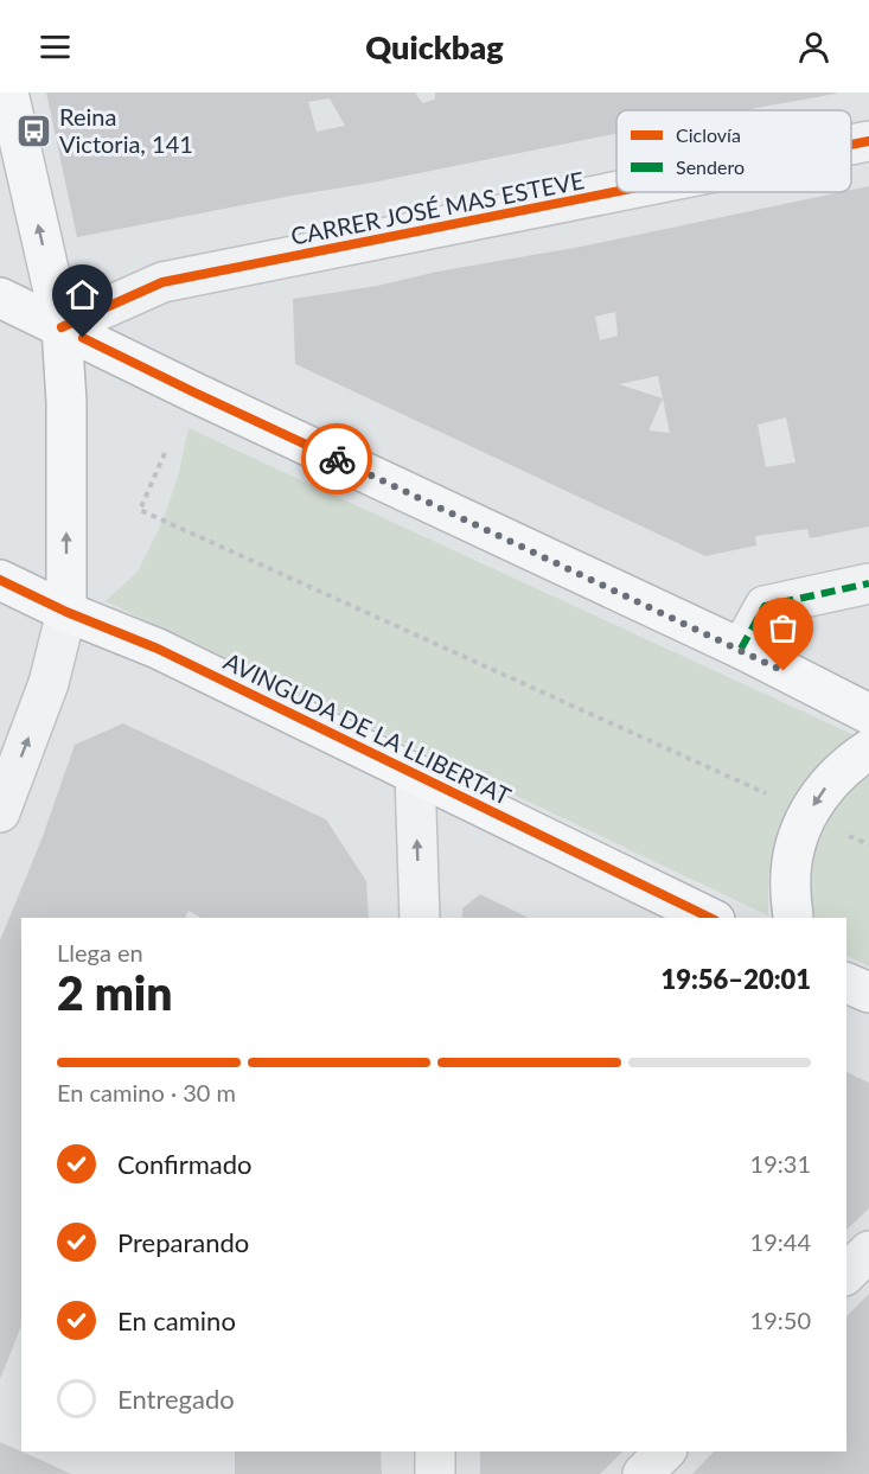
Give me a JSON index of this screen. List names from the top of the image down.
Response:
{
  "streets": {
    "main road": ["AVINGUDA DE LA LLIBERTAT"],
    "street": ["CARRER JOSÉ MAS ESTEVE"]
  },
  "places": {
    "bus stop": ["Reina Victoria, 141"]
  },
  "legend": ["Ciclovía", "Sendero"],
  "page": {
    "header": "Quickbag",
    "heading": ["2 min", "Llega en", "19:56–20:01"],
    "bar": "En camino · 30 m",
    "list": [
      ["Confirmado", "19:31"],
      ["Preparando", "19:44"],
      ["En camino", "19:50"],
      "Entregado"
    ]
  }
}
